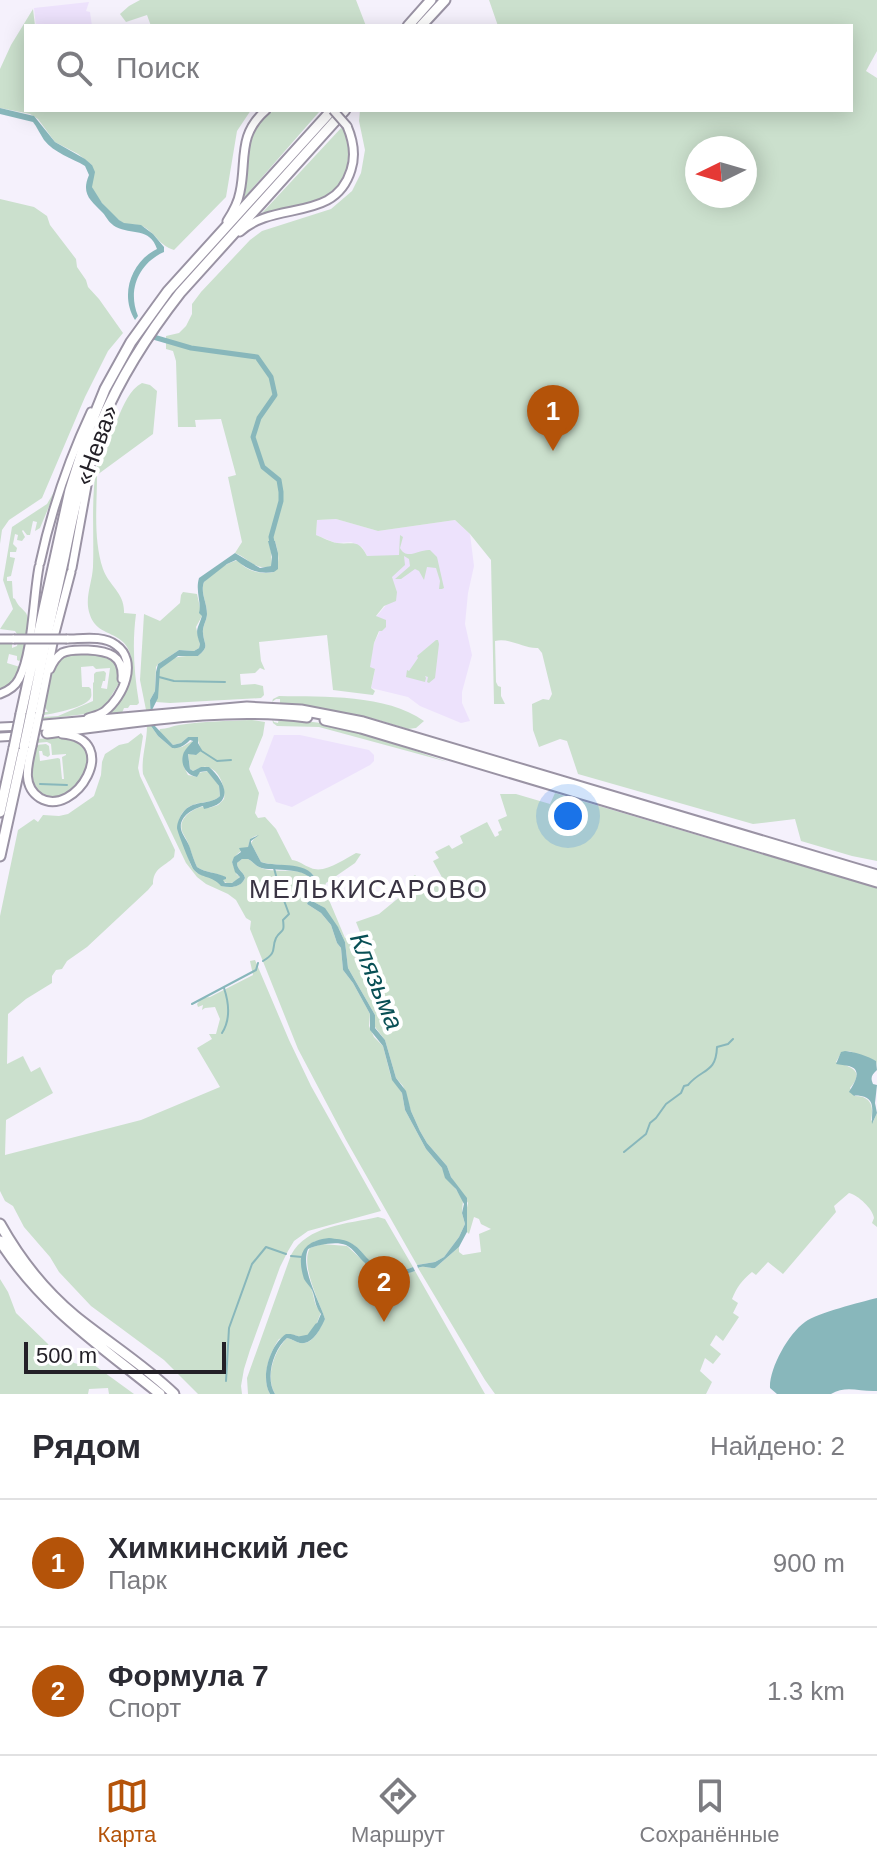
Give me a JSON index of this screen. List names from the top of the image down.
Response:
{
  "streets": {
    "highway": ["«Нева»"]
  },
  "districts": ["МЕЛЬКИСАРОВО"],
  "water": ["Клязьма"],
  "scale_bar": "500 m",
  "north": "left",
  "page": {
    "search": "Поиск",
    "pins": ["1", "2"],
    "scale": "500 m",
    "heading": ["Рядом", "Найдено: 2"],
    "list": [
      {
        "mark": "1",
        "name": "Химкинский лес",
        "note": "Парк",
        "value": "900 m"
      },
      {
        "mark": "2",
        "name": "Формула 7",
        "note": "Спорт",
        "value": "1.3 km"
      }
    ],
    "nav": ["Карта", "Маршрут", "Сохранённые"]
  }
}
